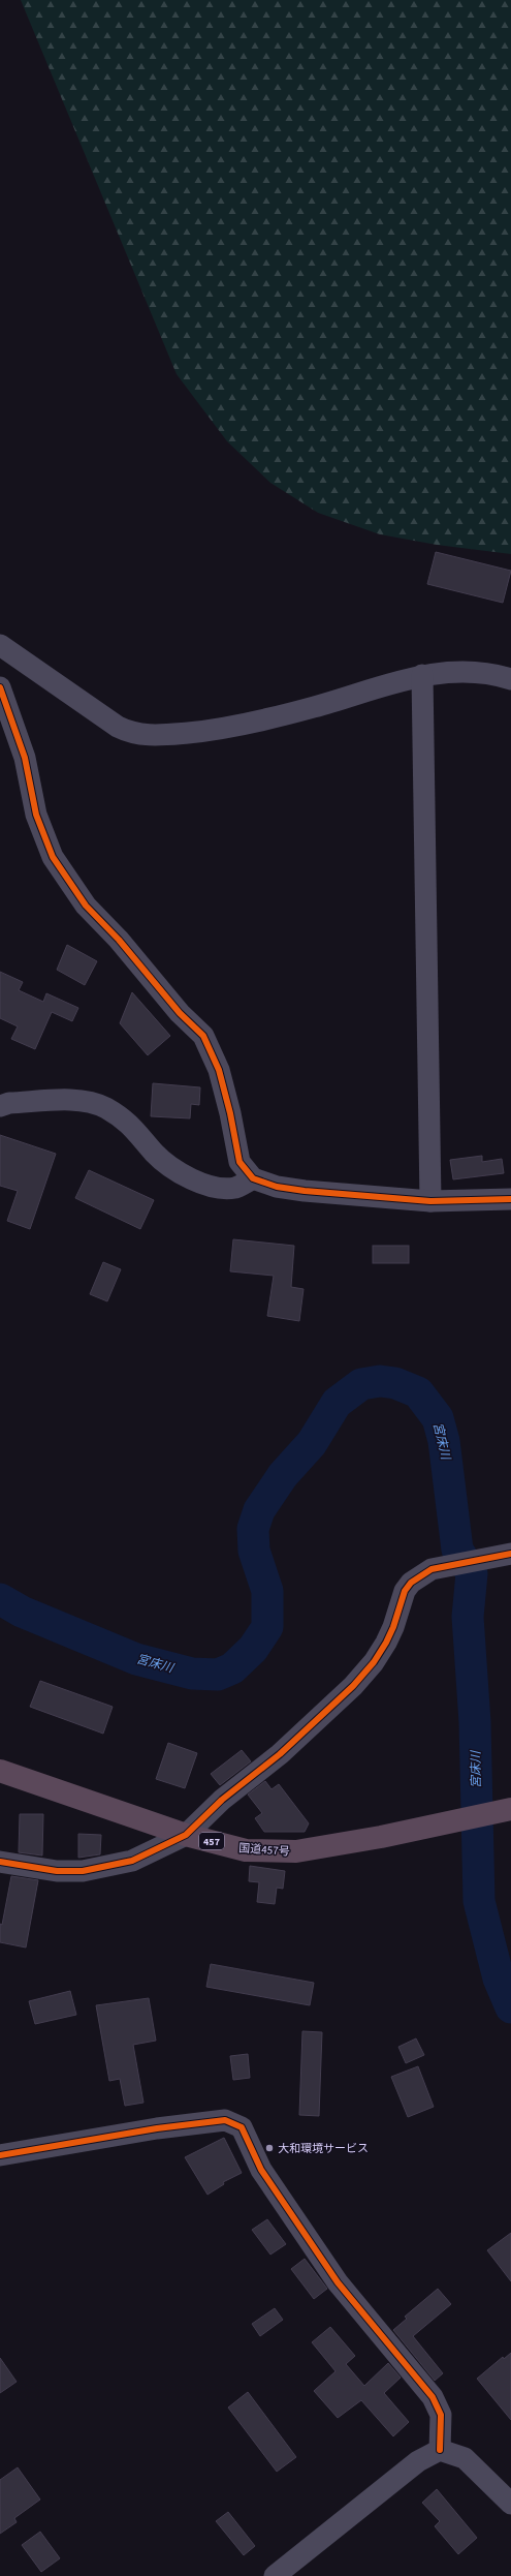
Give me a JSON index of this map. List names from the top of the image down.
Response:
{
  "streets": {
    "highway": ["457", "国道457号"]
  },
  "water": ["宮床川"],
  "places": ["大和環境サービス"]
}
